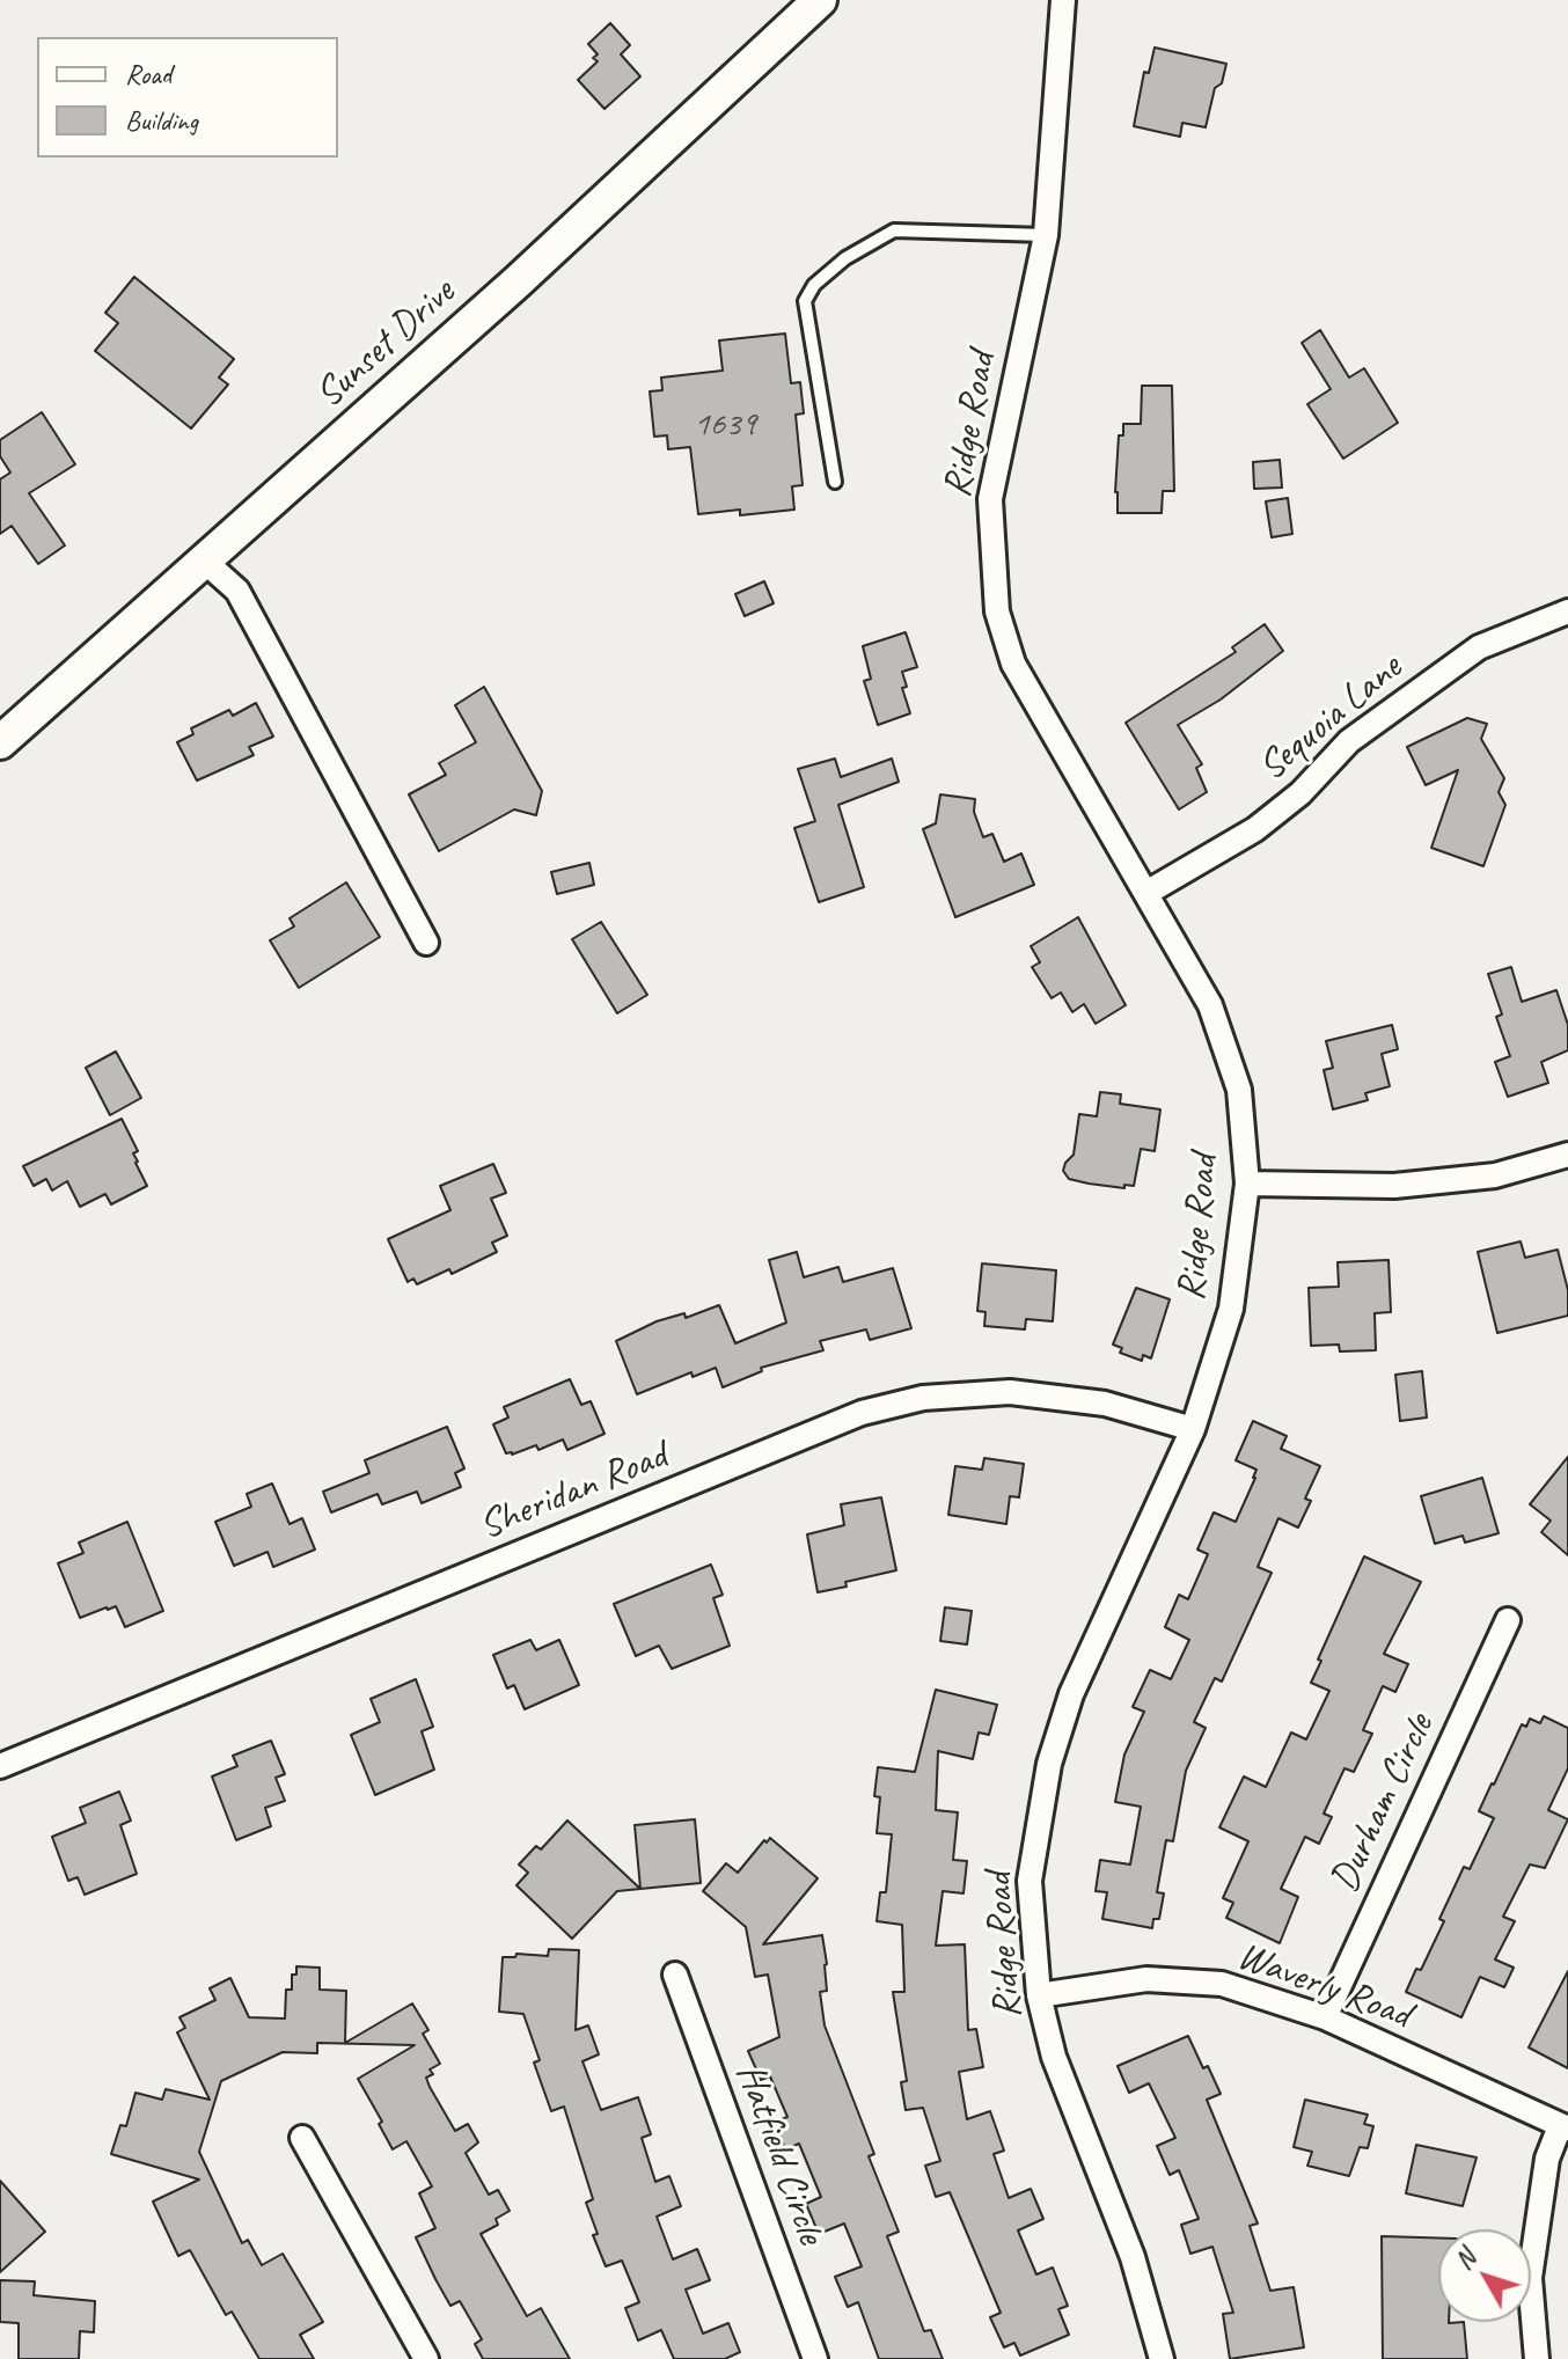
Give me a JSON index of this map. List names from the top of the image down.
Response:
{
  "streets": {
    "main road": ["Sunset Drive"],
    "street": [
      "Ridge Road",
      "Sequoia Lane",
      "Sheridan Road",
      "Durham Circle",
      "Waverly Road",
      "Hatfield Circle"
    ]
  },
  "crossings": [
    ["Ridge Road", "Sequoia Lane"],
    ["Ridge Road", "Sheridan Road"],
    ["Ridge Road", "Waverly Road"],
    ["Durham Circle", "Waverly Road"]
  ],
  "house_numbers": ["1639"],
  "legend": ["Road", "Building"],
  "north": "top left"
}
